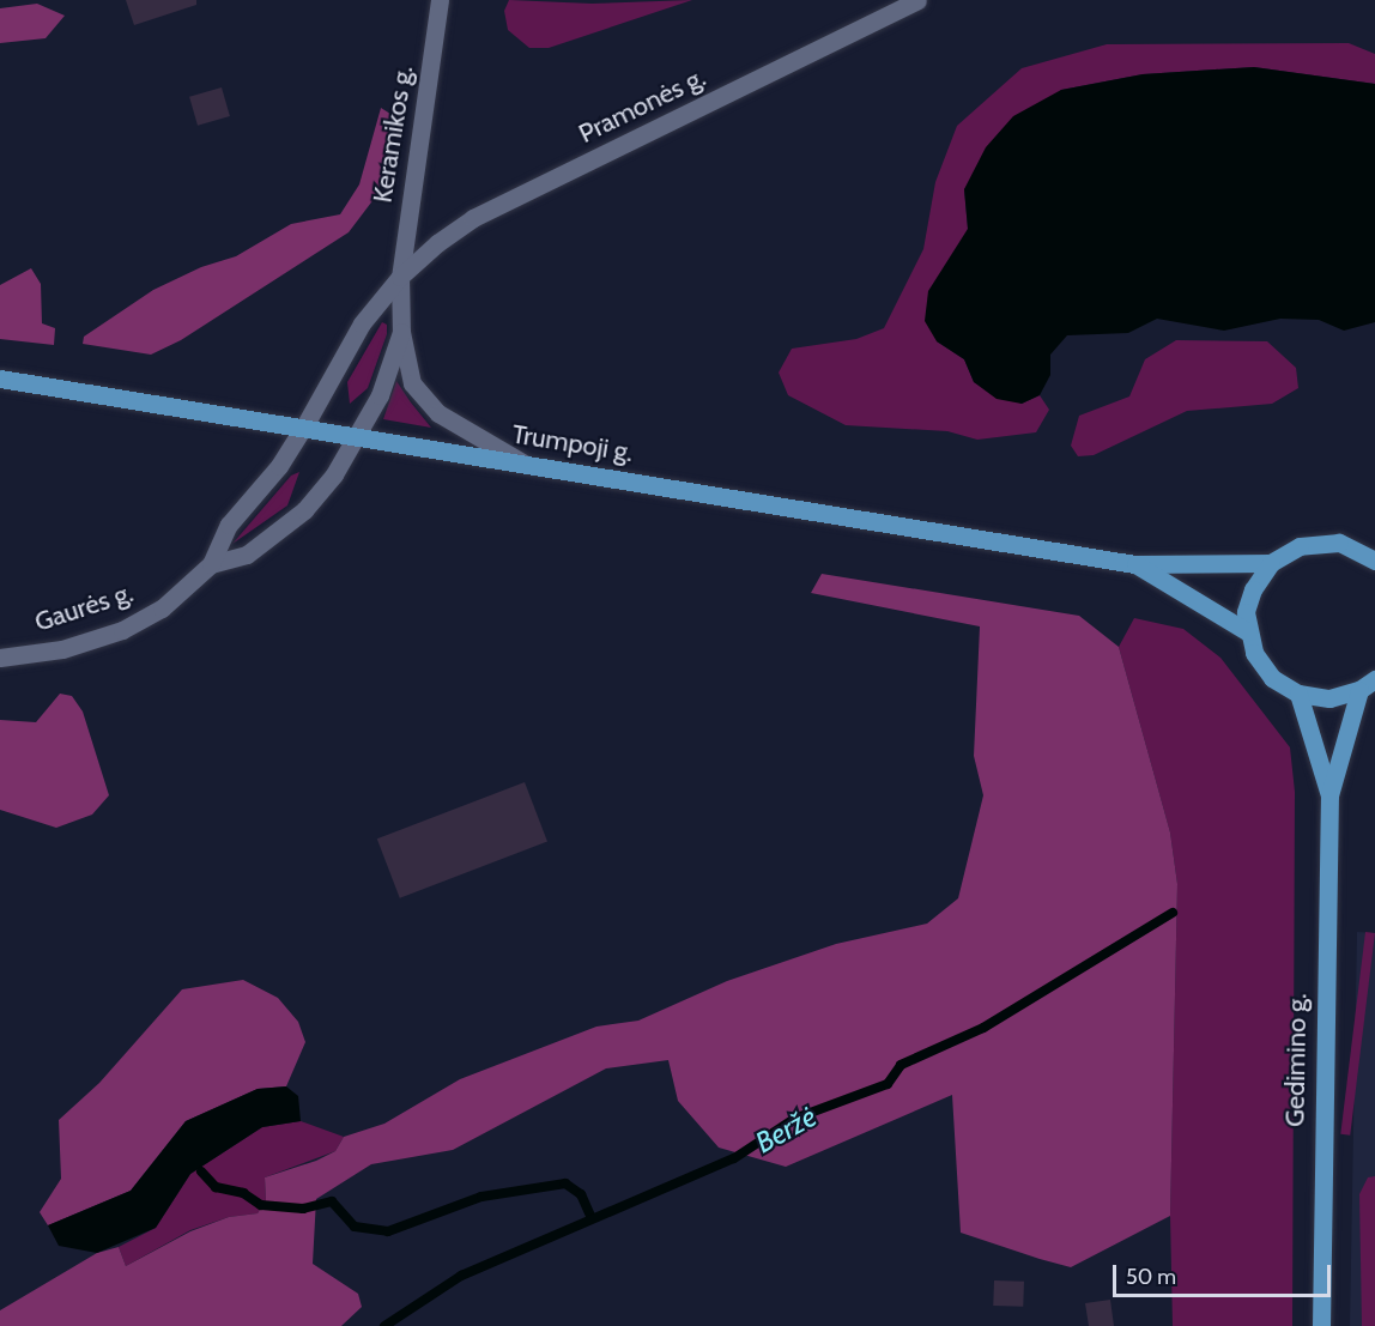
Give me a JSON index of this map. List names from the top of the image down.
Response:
{
  "streets": {
    "main road": ["Trumpoji g.", "Gedimino g."],
    "street": ["Pramonės g.", "Keramikos g.", "Gaurės g."]
  },
  "crossings": [
    ["Pramonės g.", "Keramikos g."],
    ["Pramonės g.", "Trumpoji g."],
    ["Pramonės g.", "Gaurės g."],
    ["Trumpoji g.", "Gaurės g."]
  ],
  "water": ["Beržė"],
  "scale_bar": "50 m"
}
